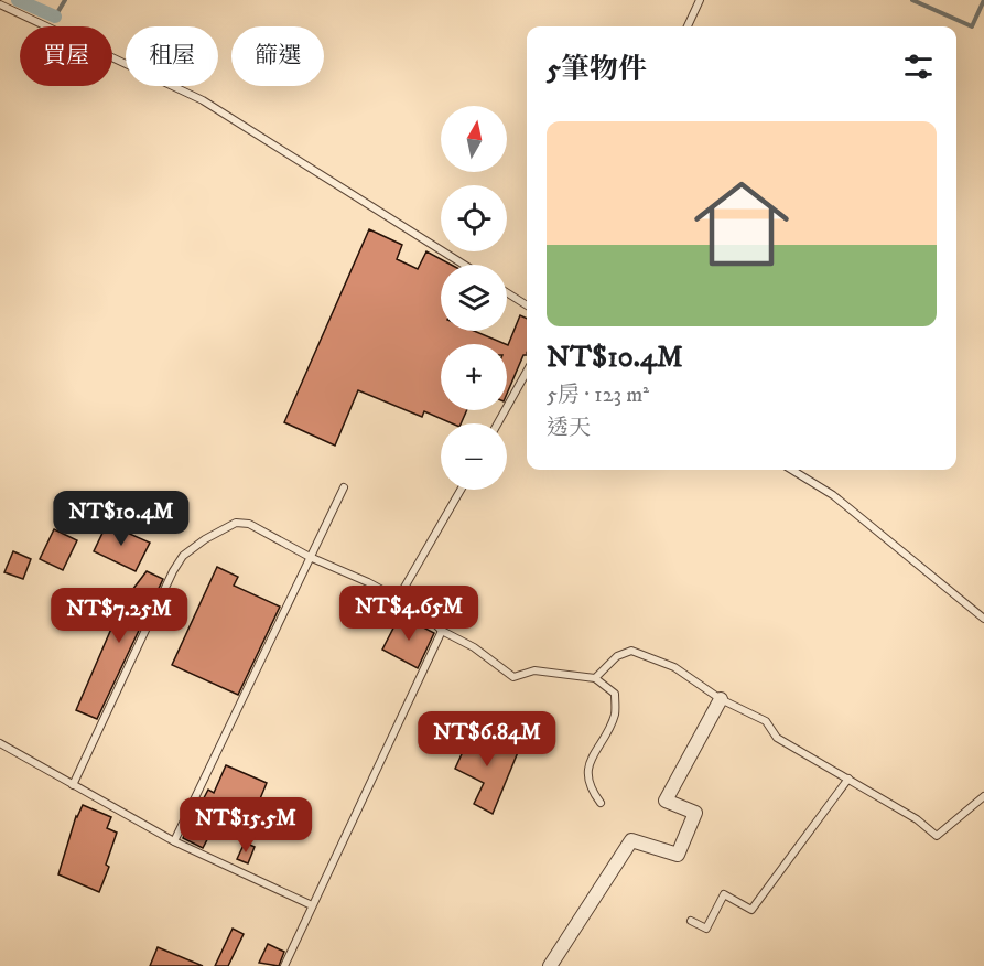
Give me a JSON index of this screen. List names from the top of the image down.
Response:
{
  "north": "top",
  "page": {
    "chip": ["買屋", "租屋", "篩選"],
    "heading": "5筆物件",
    "map_buttons": ["+", "−"],
    "list": [
      {
        "name": "NT$10.4M",
        "note": "5房 · 123 m² · 透天"
      }
    ],
    "price": [
      "NT$10.4M",
      "NT$4.65M",
      "NT$7.25M",
      "NT$6.84M",
      "NT$15.5M"
    ]
  }
}
